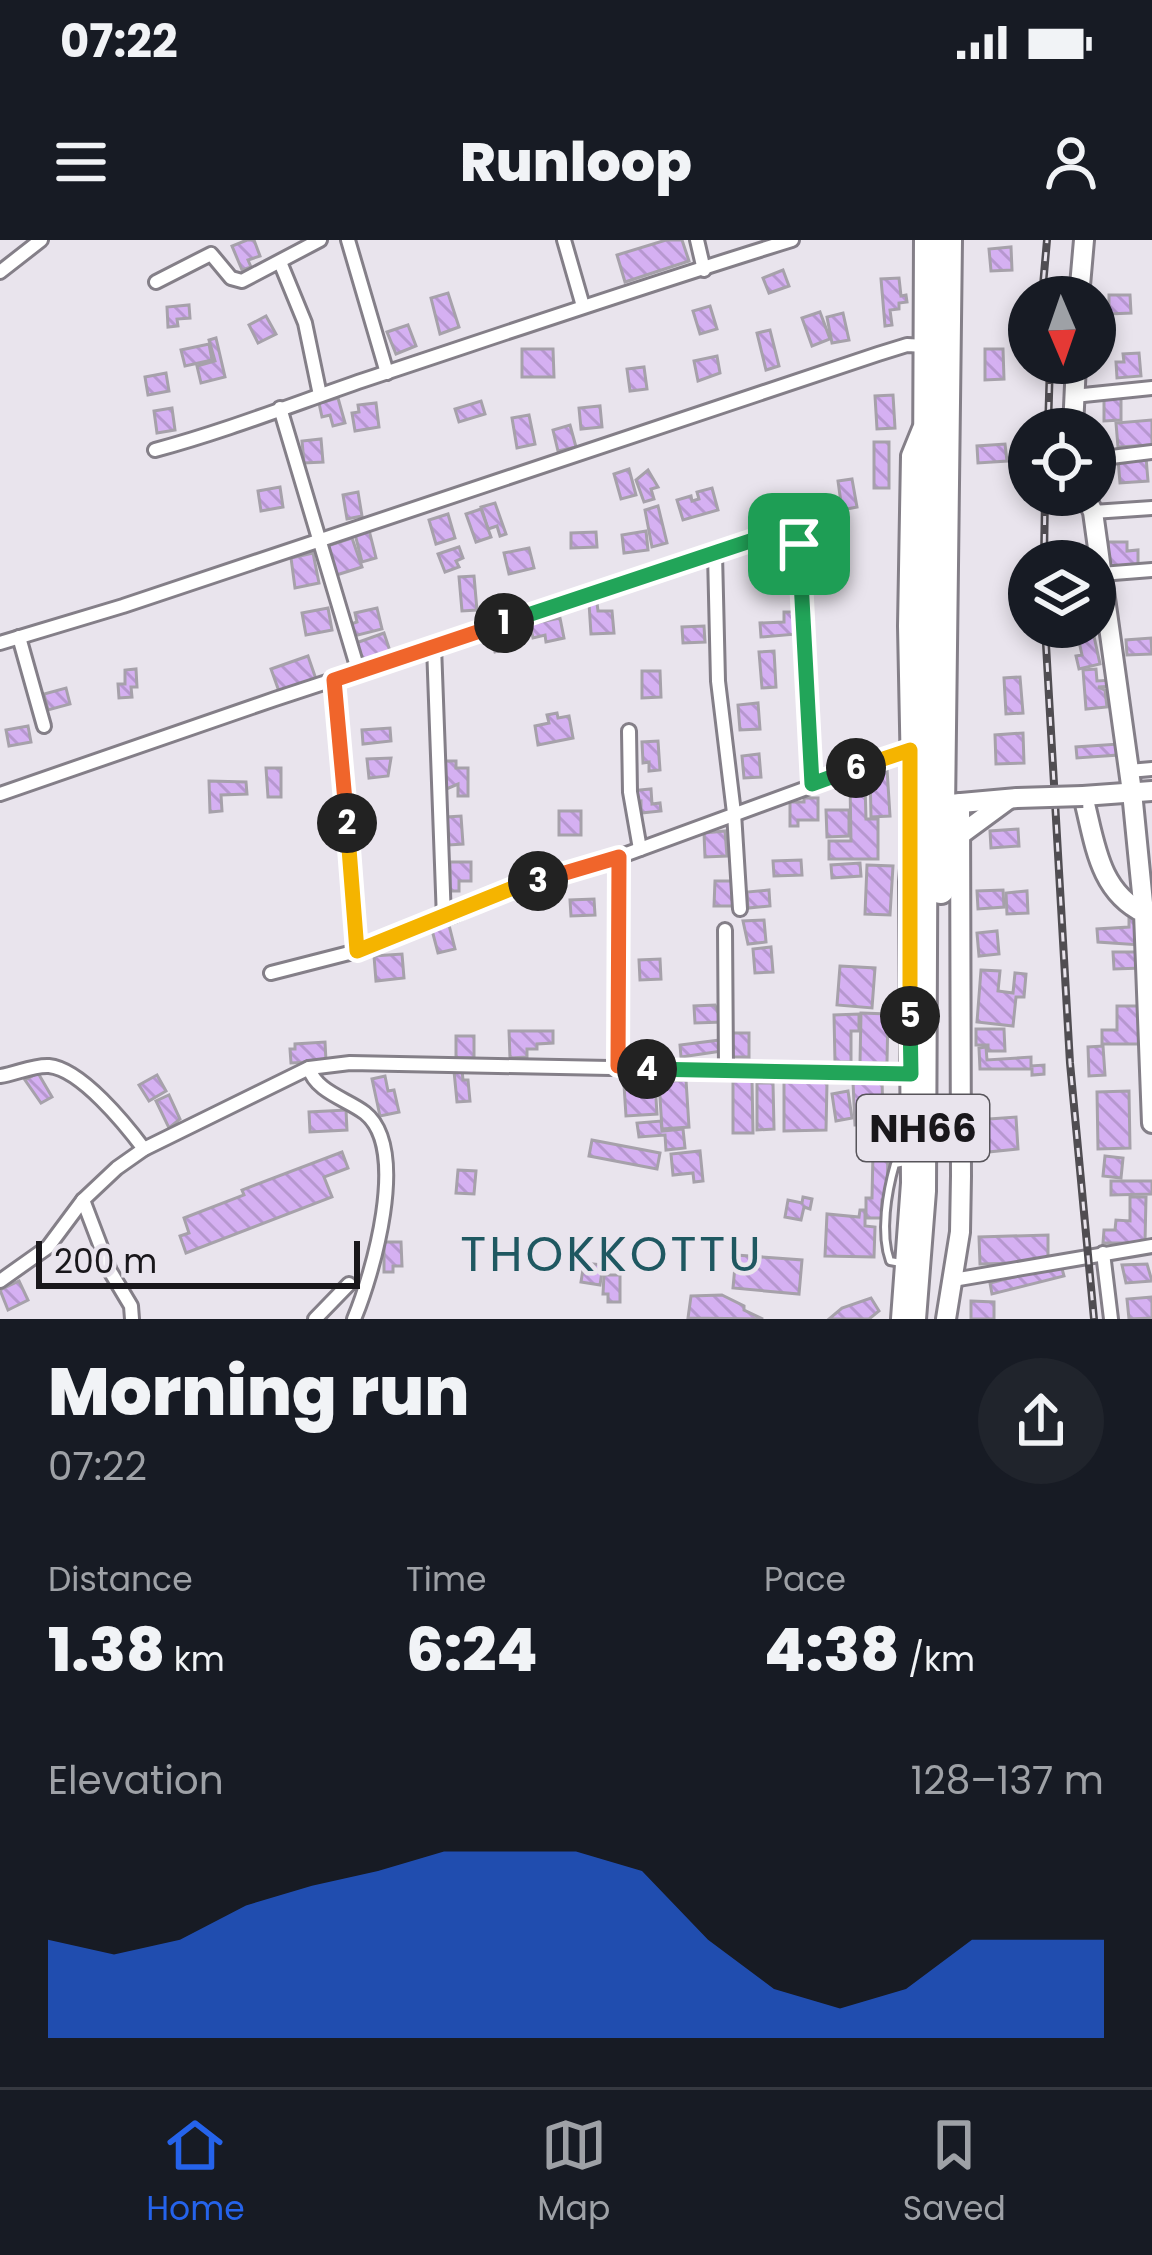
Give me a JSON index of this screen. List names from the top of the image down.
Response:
{
  "streets": {
    "highway": ["NH66"]
  },
  "districts": ["THOKKOTTU"],
  "scale_bar": "200 m",
  "north": "bottom",
  "page": {
    "status": "07:22",
    "header": "Runloop",
    "pins": [
      "1",
      "6",
      "2",
      "3",
      "5",
      "4"
    ],
    "scale": "200 m",
    "heading": ["Morning run", "07:22"],
    "stats": [
      ["Distance", "1.38 km"],
      ["Time", "6:24"],
      ["Pace", "4:38 /km"]
    ],
    "chart": ["Elevation", "128–137 m"],
    "tabs": ["Home", "Map", "Saved"]
  }
}
